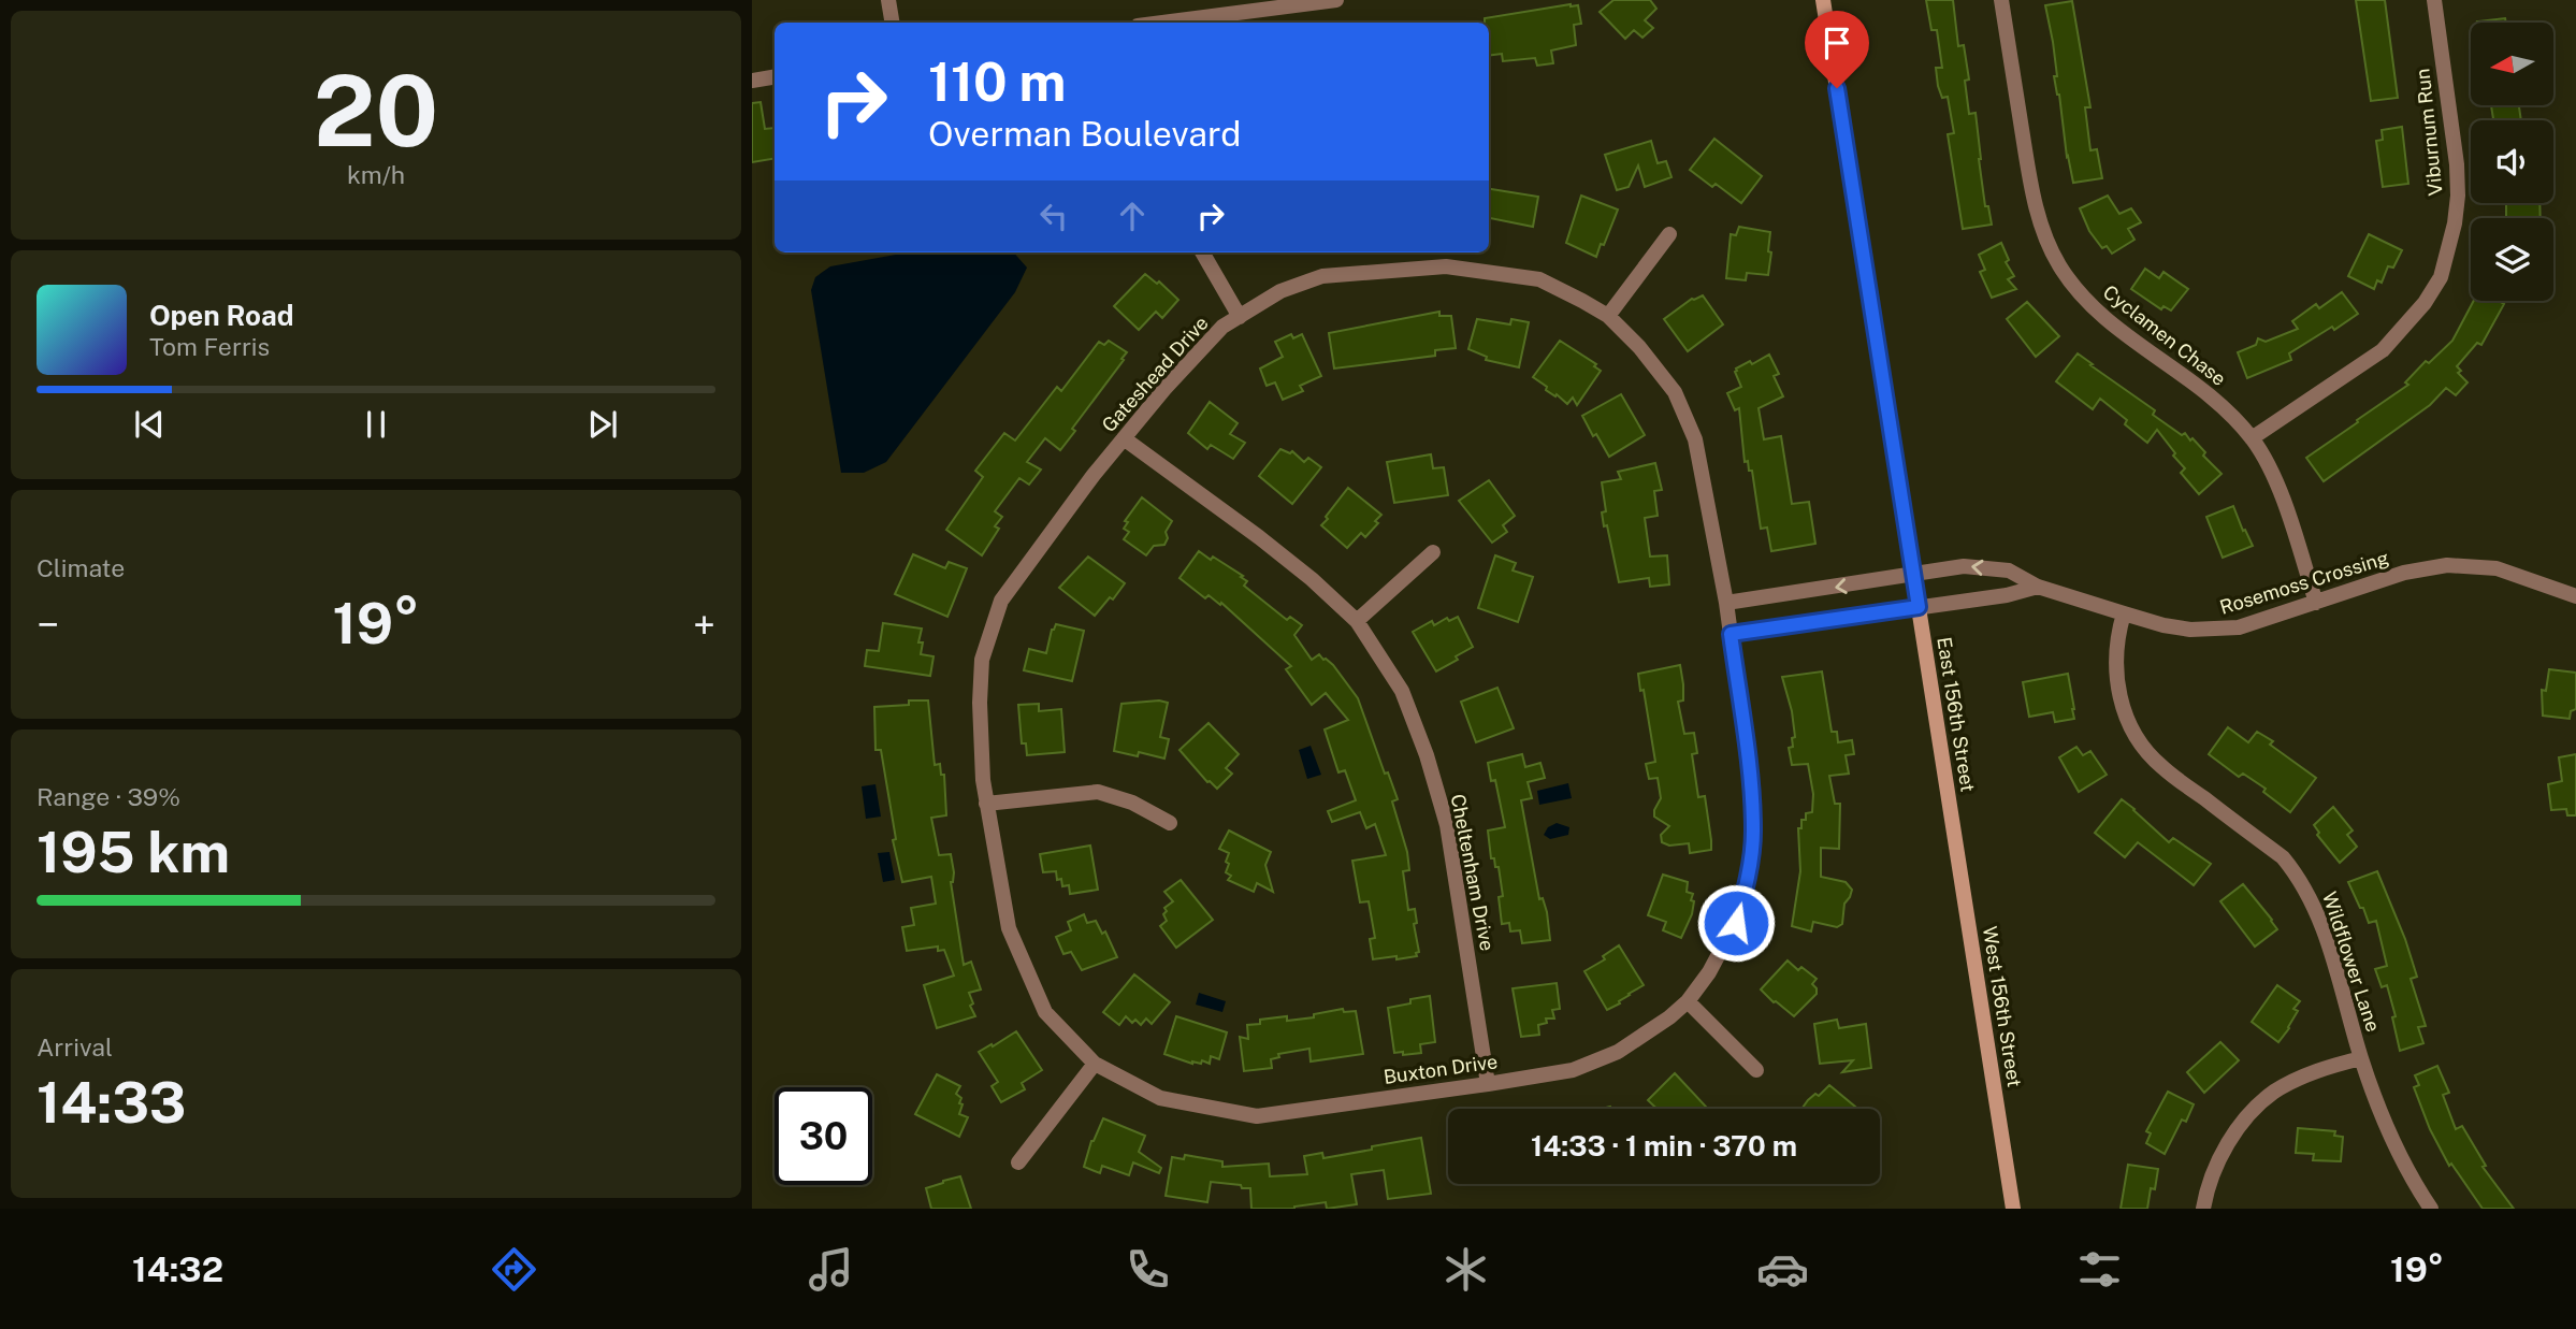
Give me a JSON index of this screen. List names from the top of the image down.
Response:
{
  "streets": {
    "street": [
      "Viburnum Run",
      "Cyclamen Chase",
      "Gateshead Drive",
      "Rosemoss Crossing",
      "East 156th Street",
      "Cheltenham Drive",
      "Wildflower Lane",
      "West 156th Street",
      "Buxton Drive"
    ]
  },
  "crossings": [
    ["Viburnum Run", "Cyclamen Chase"],
    ["Cyclamen Chase", "Rosemoss Crossing"],
    ["Gateshead Drive", "Rosemoss Crossing"],
    ["Gateshead Drive", "Cheltenham Drive"],
    ["Gateshead Drive", "Buxton Drive"],
    ["Rosemoss Crossing", "East 156th Street"],
    ["Rosemoss Crossing", "Wildflower Lane"],
    ["East 156th Street", "West 156th Street"],
    ["Cheltenham Drive", "Buxton Drive"]
  ],
  "north": "left",
  "page": {
    "tile": [
      ["20", "km/h"],
      "Climate",
      ["Range · 39%", "195 km"],
      ["Arrival", "14:33"]
    ],
    "turn": ["110 m", "Overman Boulevard"],
    "song": ["Open Road", "Tom Ferris"],
    "heat": ["−", "19°", "+"],
    "limit": "30",
    "trip": "14:33 · 1 min · 370 m",
    "tabs": ["14:32", "19°"]
  }
}
